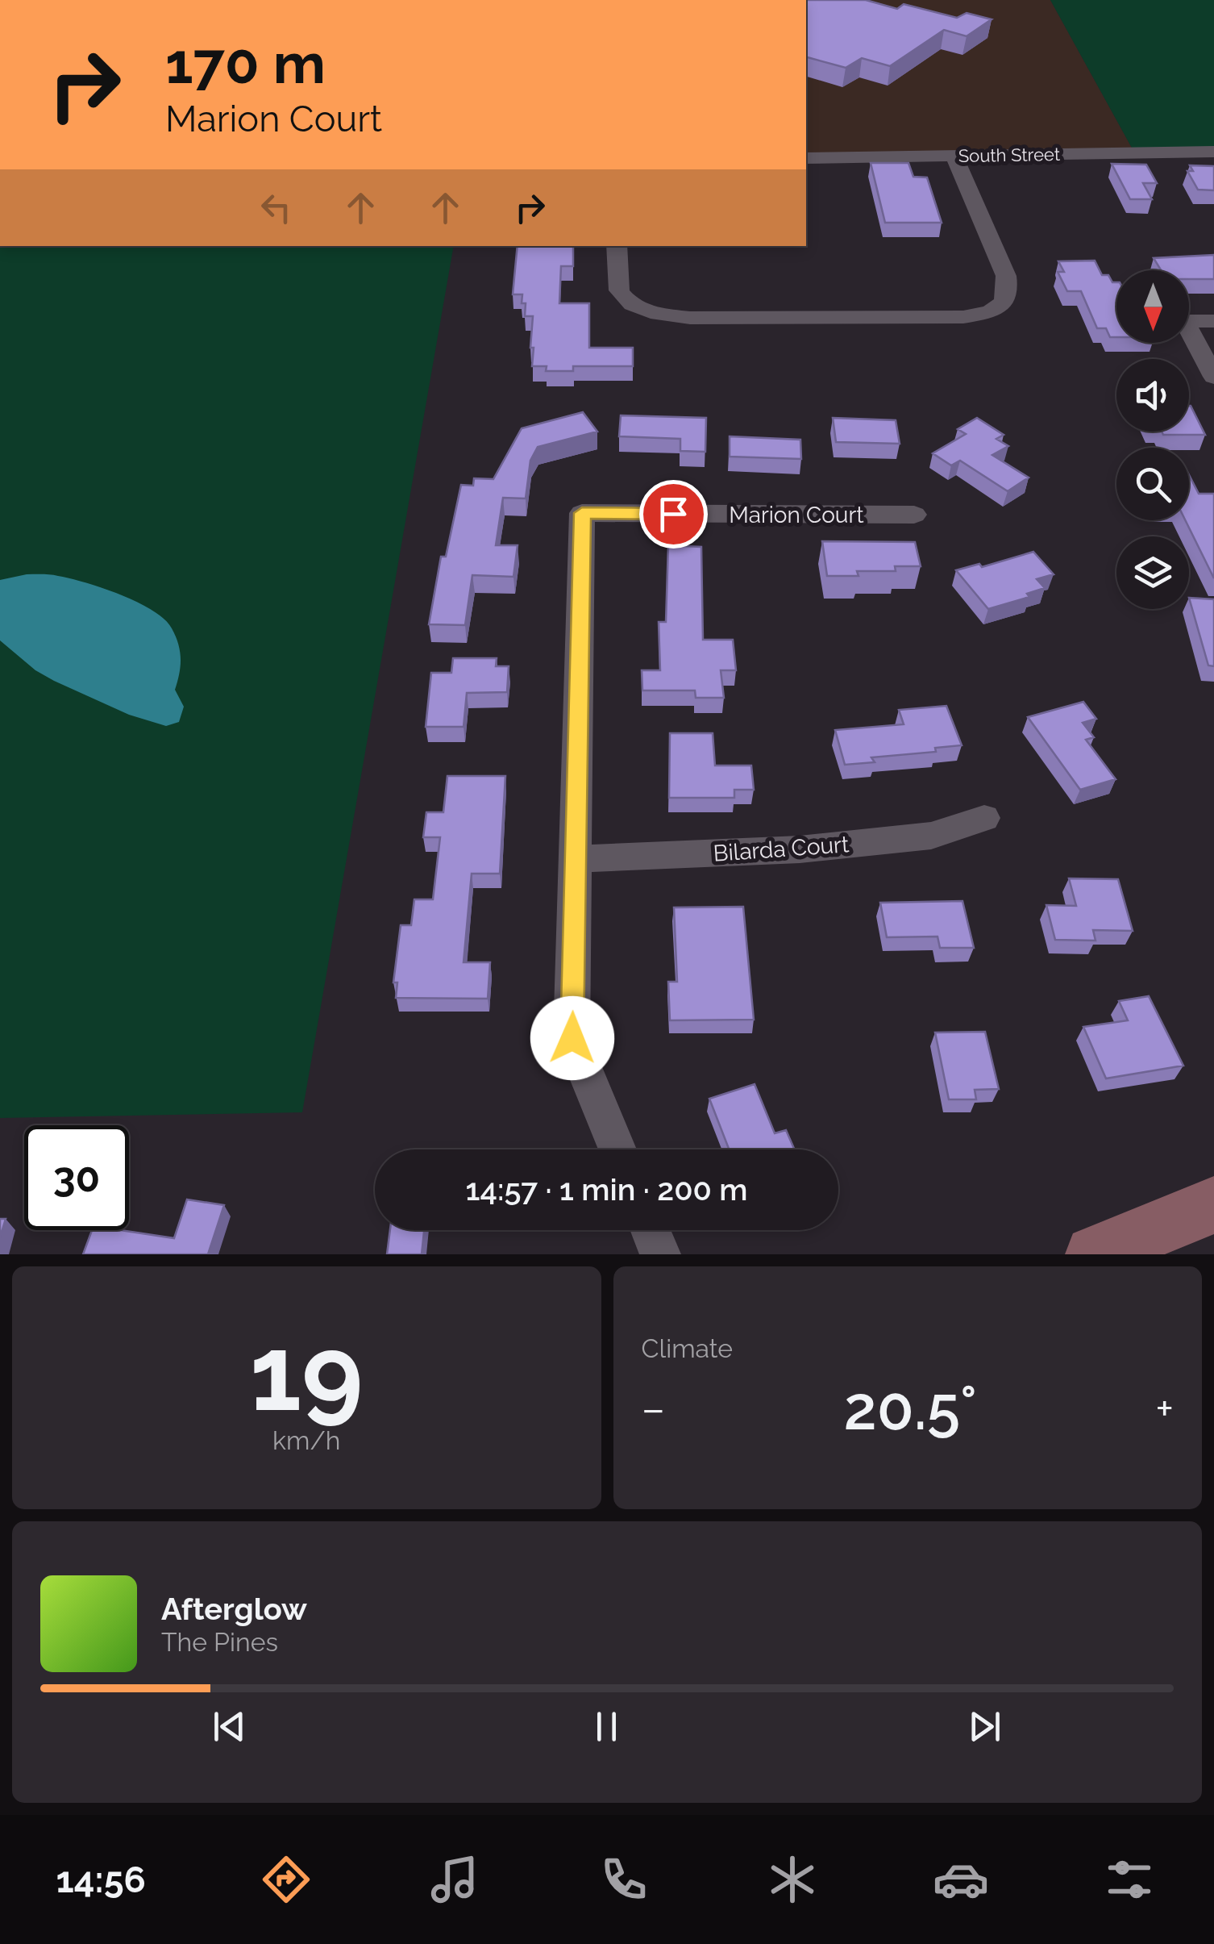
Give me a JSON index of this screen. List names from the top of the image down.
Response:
{
  "streets": {
    "street": ["South Street", "Marion Court", "Bilarda Court"]
  },
  "crossings": [
    ["Marion Court", "Bilarda Court"]
  ],
  "north": "bottom",
  "page": {
    "turn": ["170 m", "Marion Court"],
    "limit": "30",
    "trip": "14:57 · 1 min · 200 m",
    "tile": [
      ["19", "km/h"],
      "Climate"
    ],
    "heat": ["−", "20.5°", "+"],
    "song": ["Afterglow", "The Pines"],
    "tabs": "14:56"
  }
}
